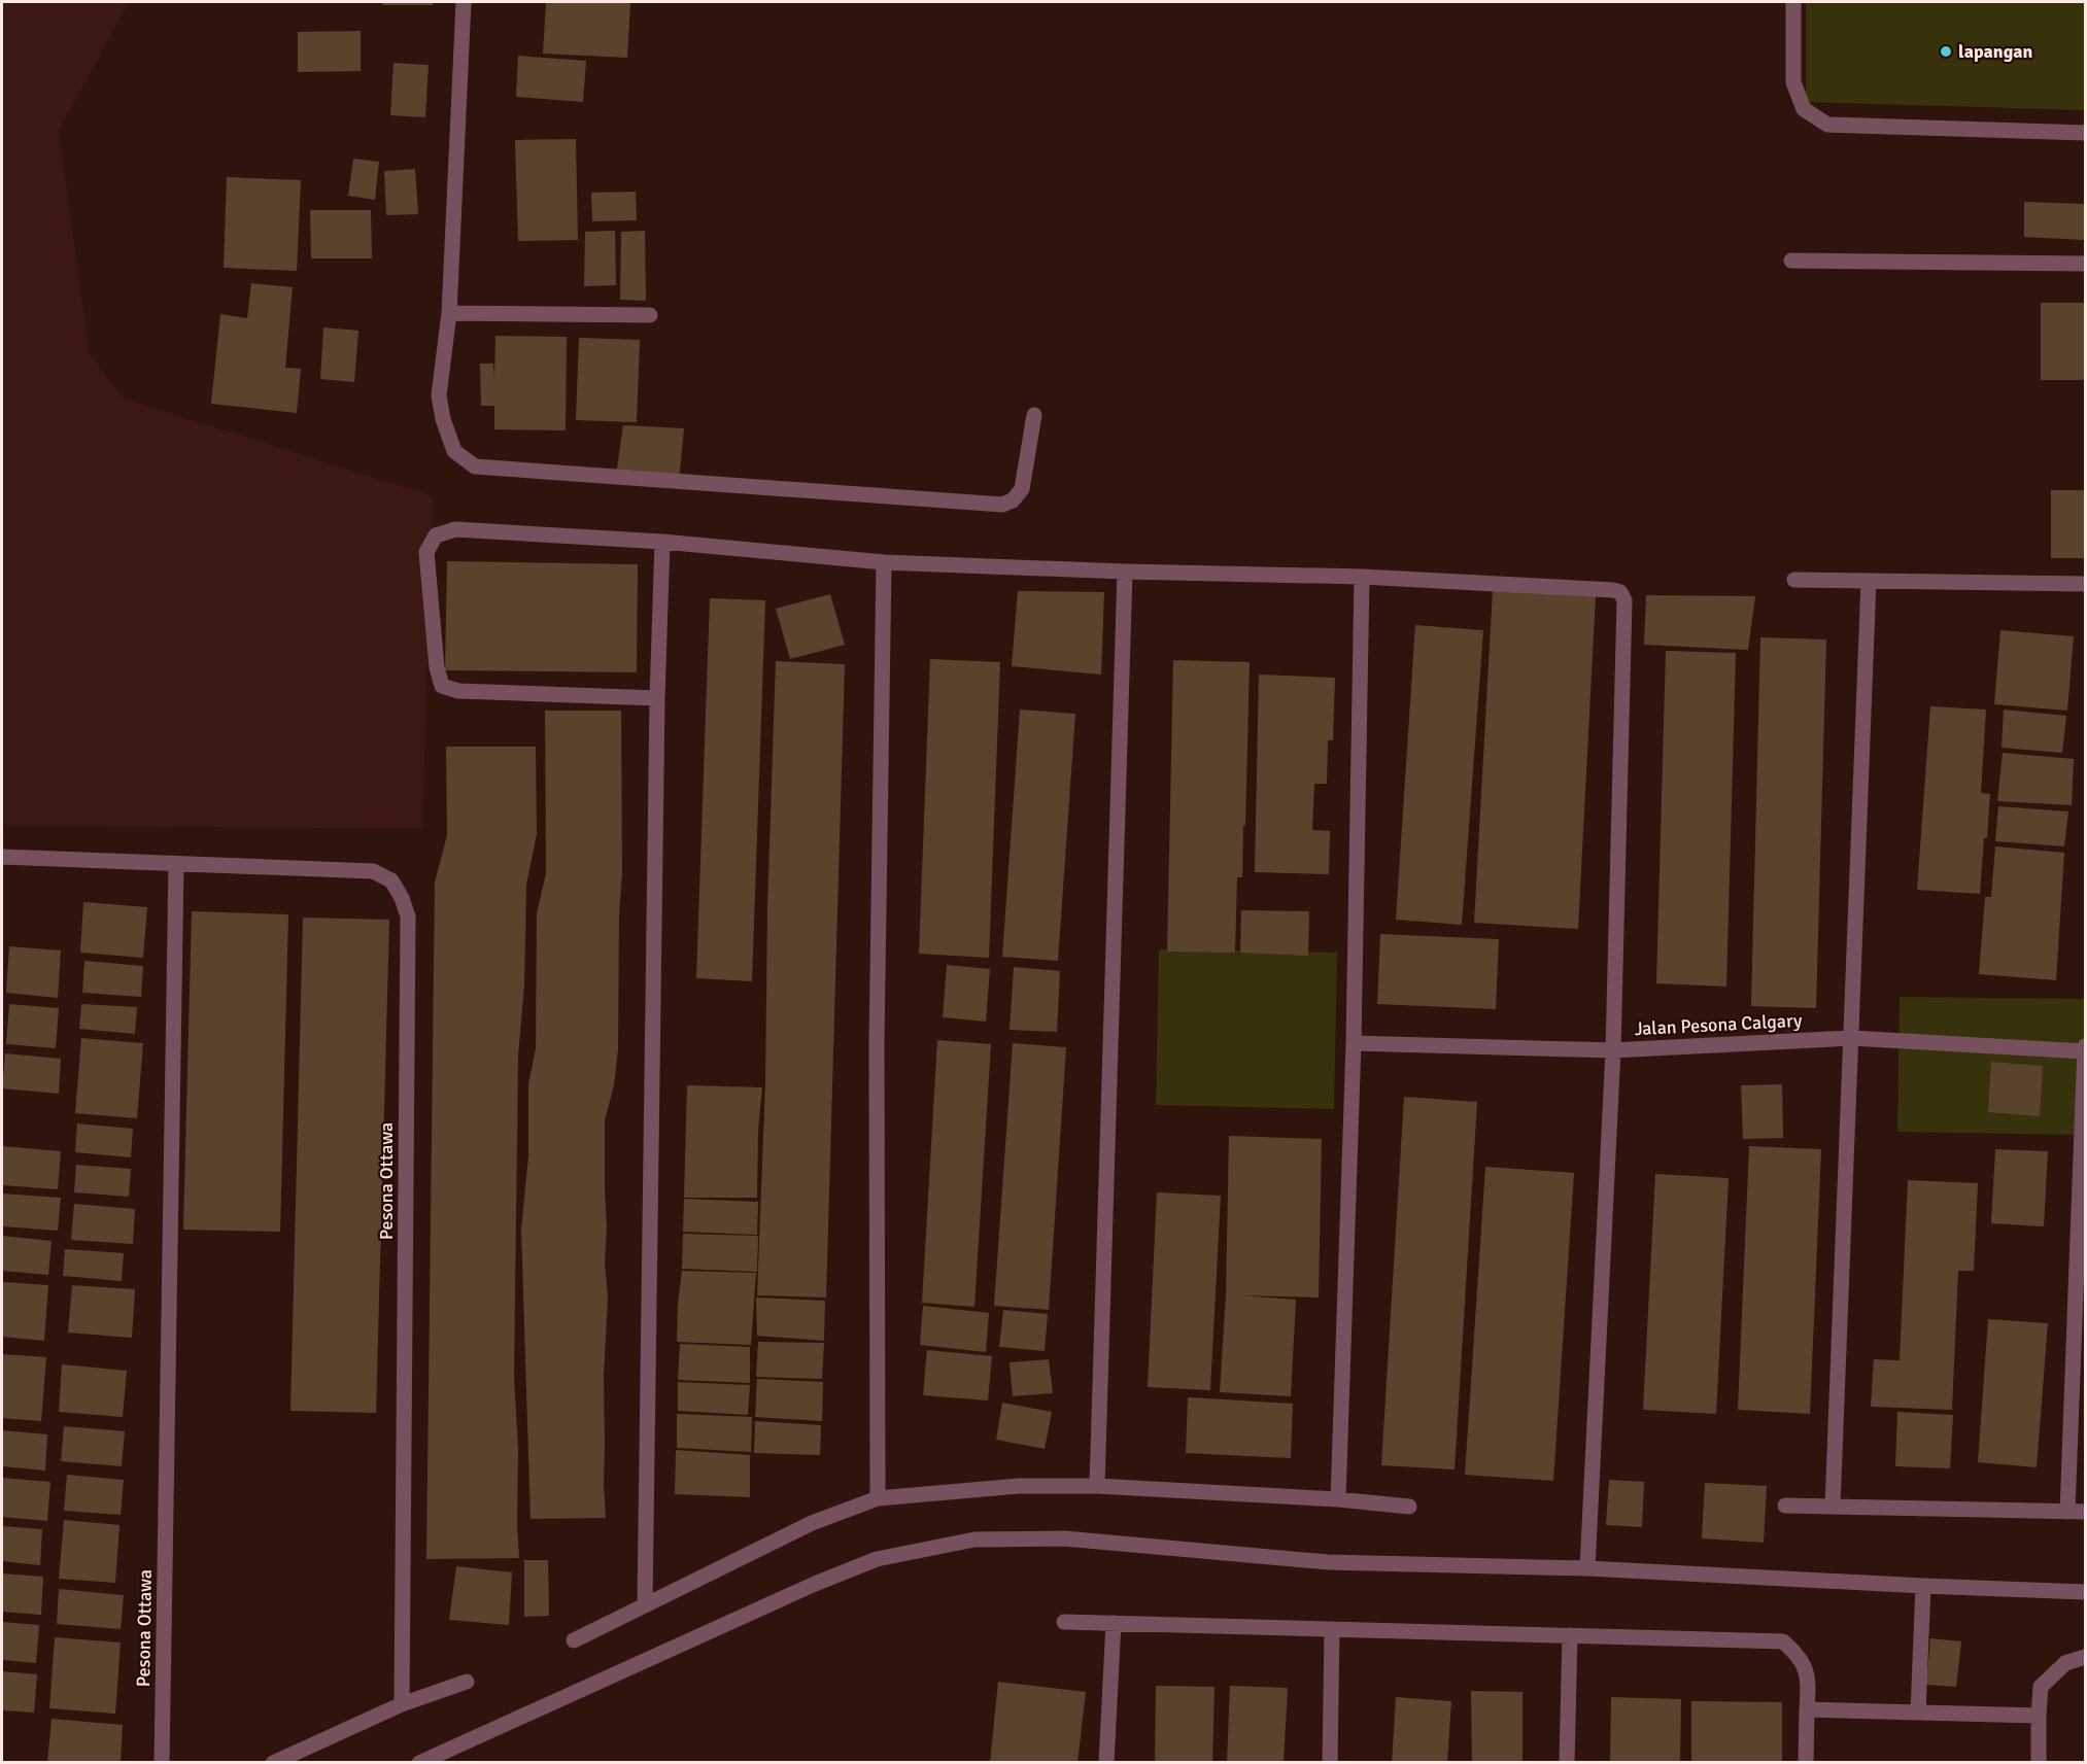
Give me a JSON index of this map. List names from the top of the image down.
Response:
{
  "streets": {
    "street": ["Jalan Pesona Calgary", "Pesona Ottawa"]
  },
  "places": ["lapangan"]
}
